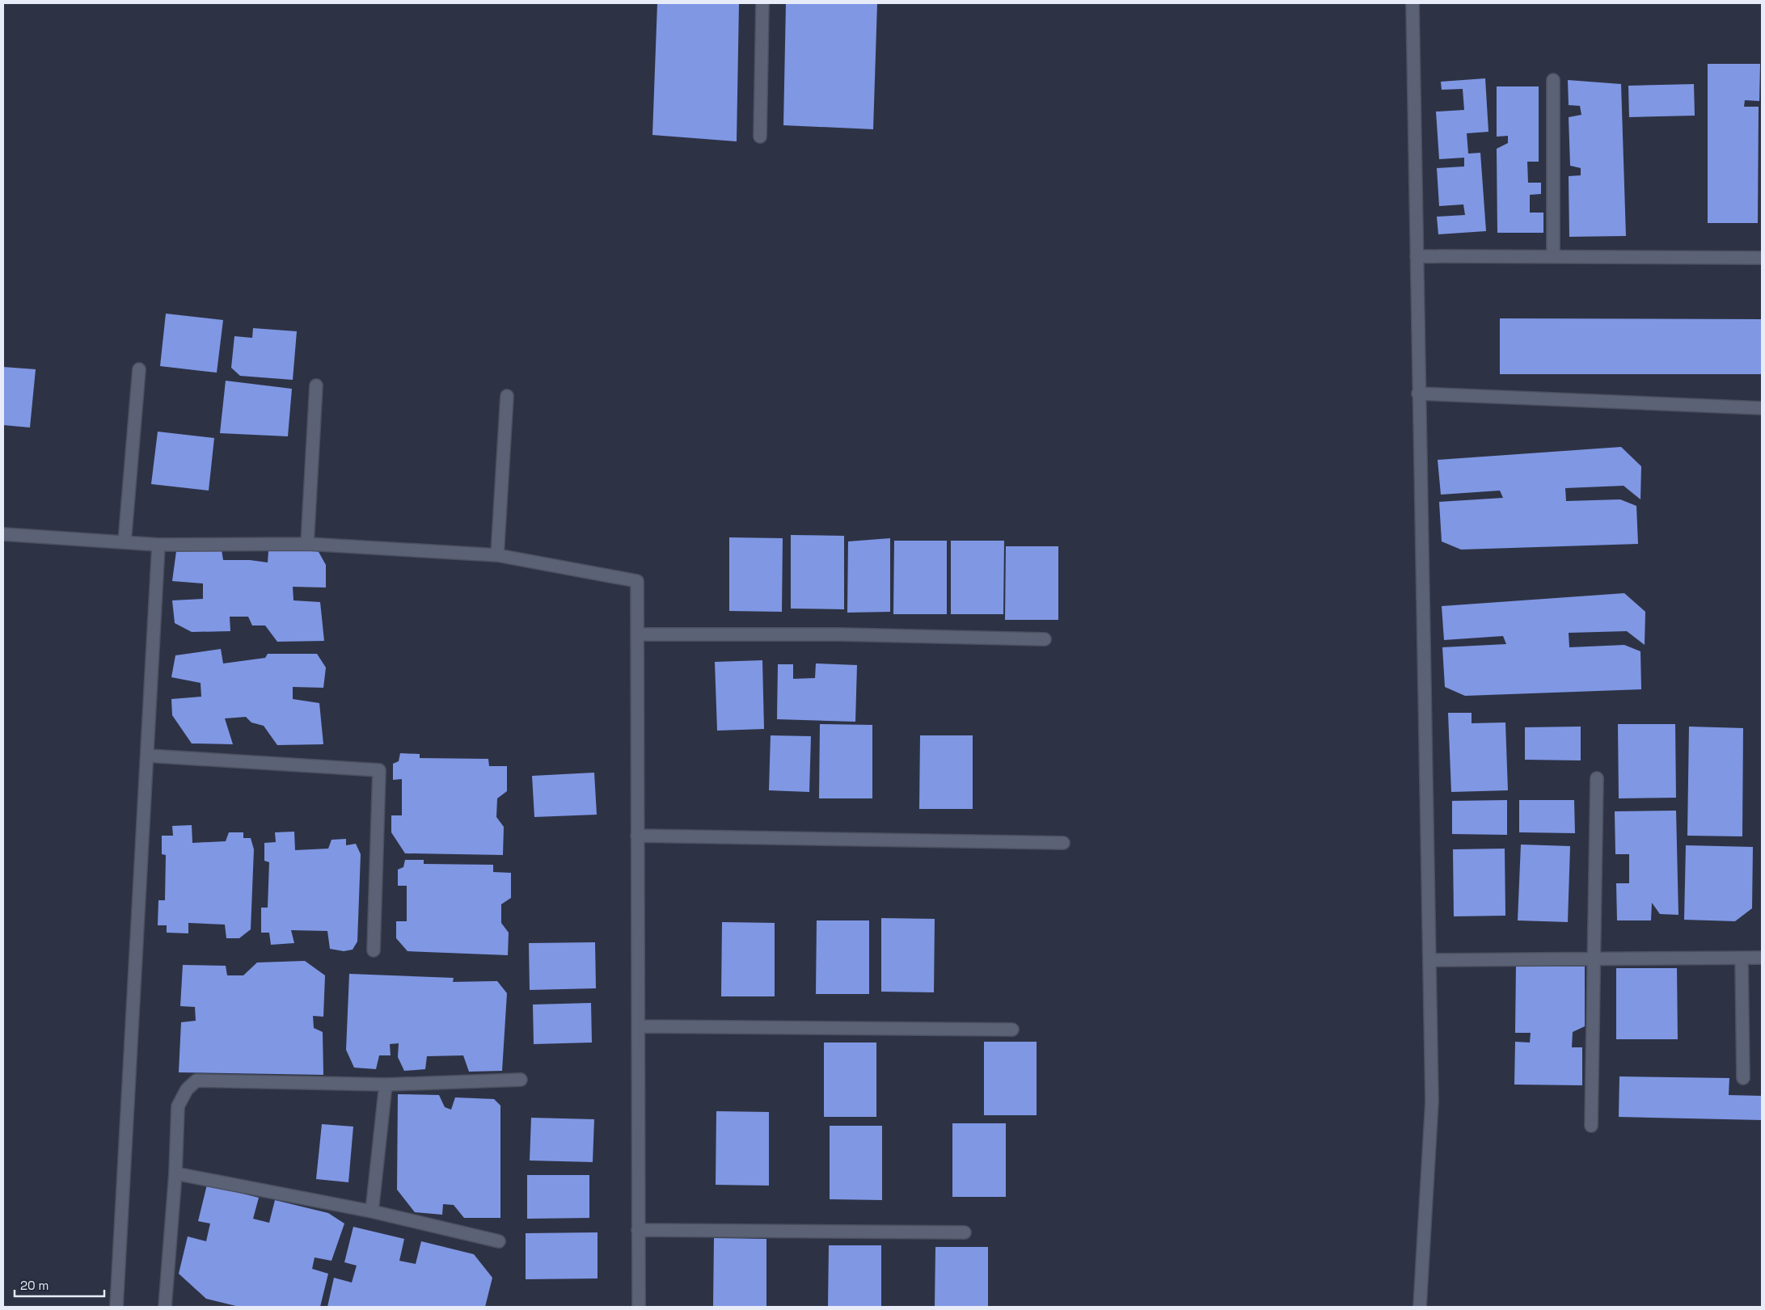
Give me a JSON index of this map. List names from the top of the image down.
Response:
{
  "scale_bar": "20 m"
}
